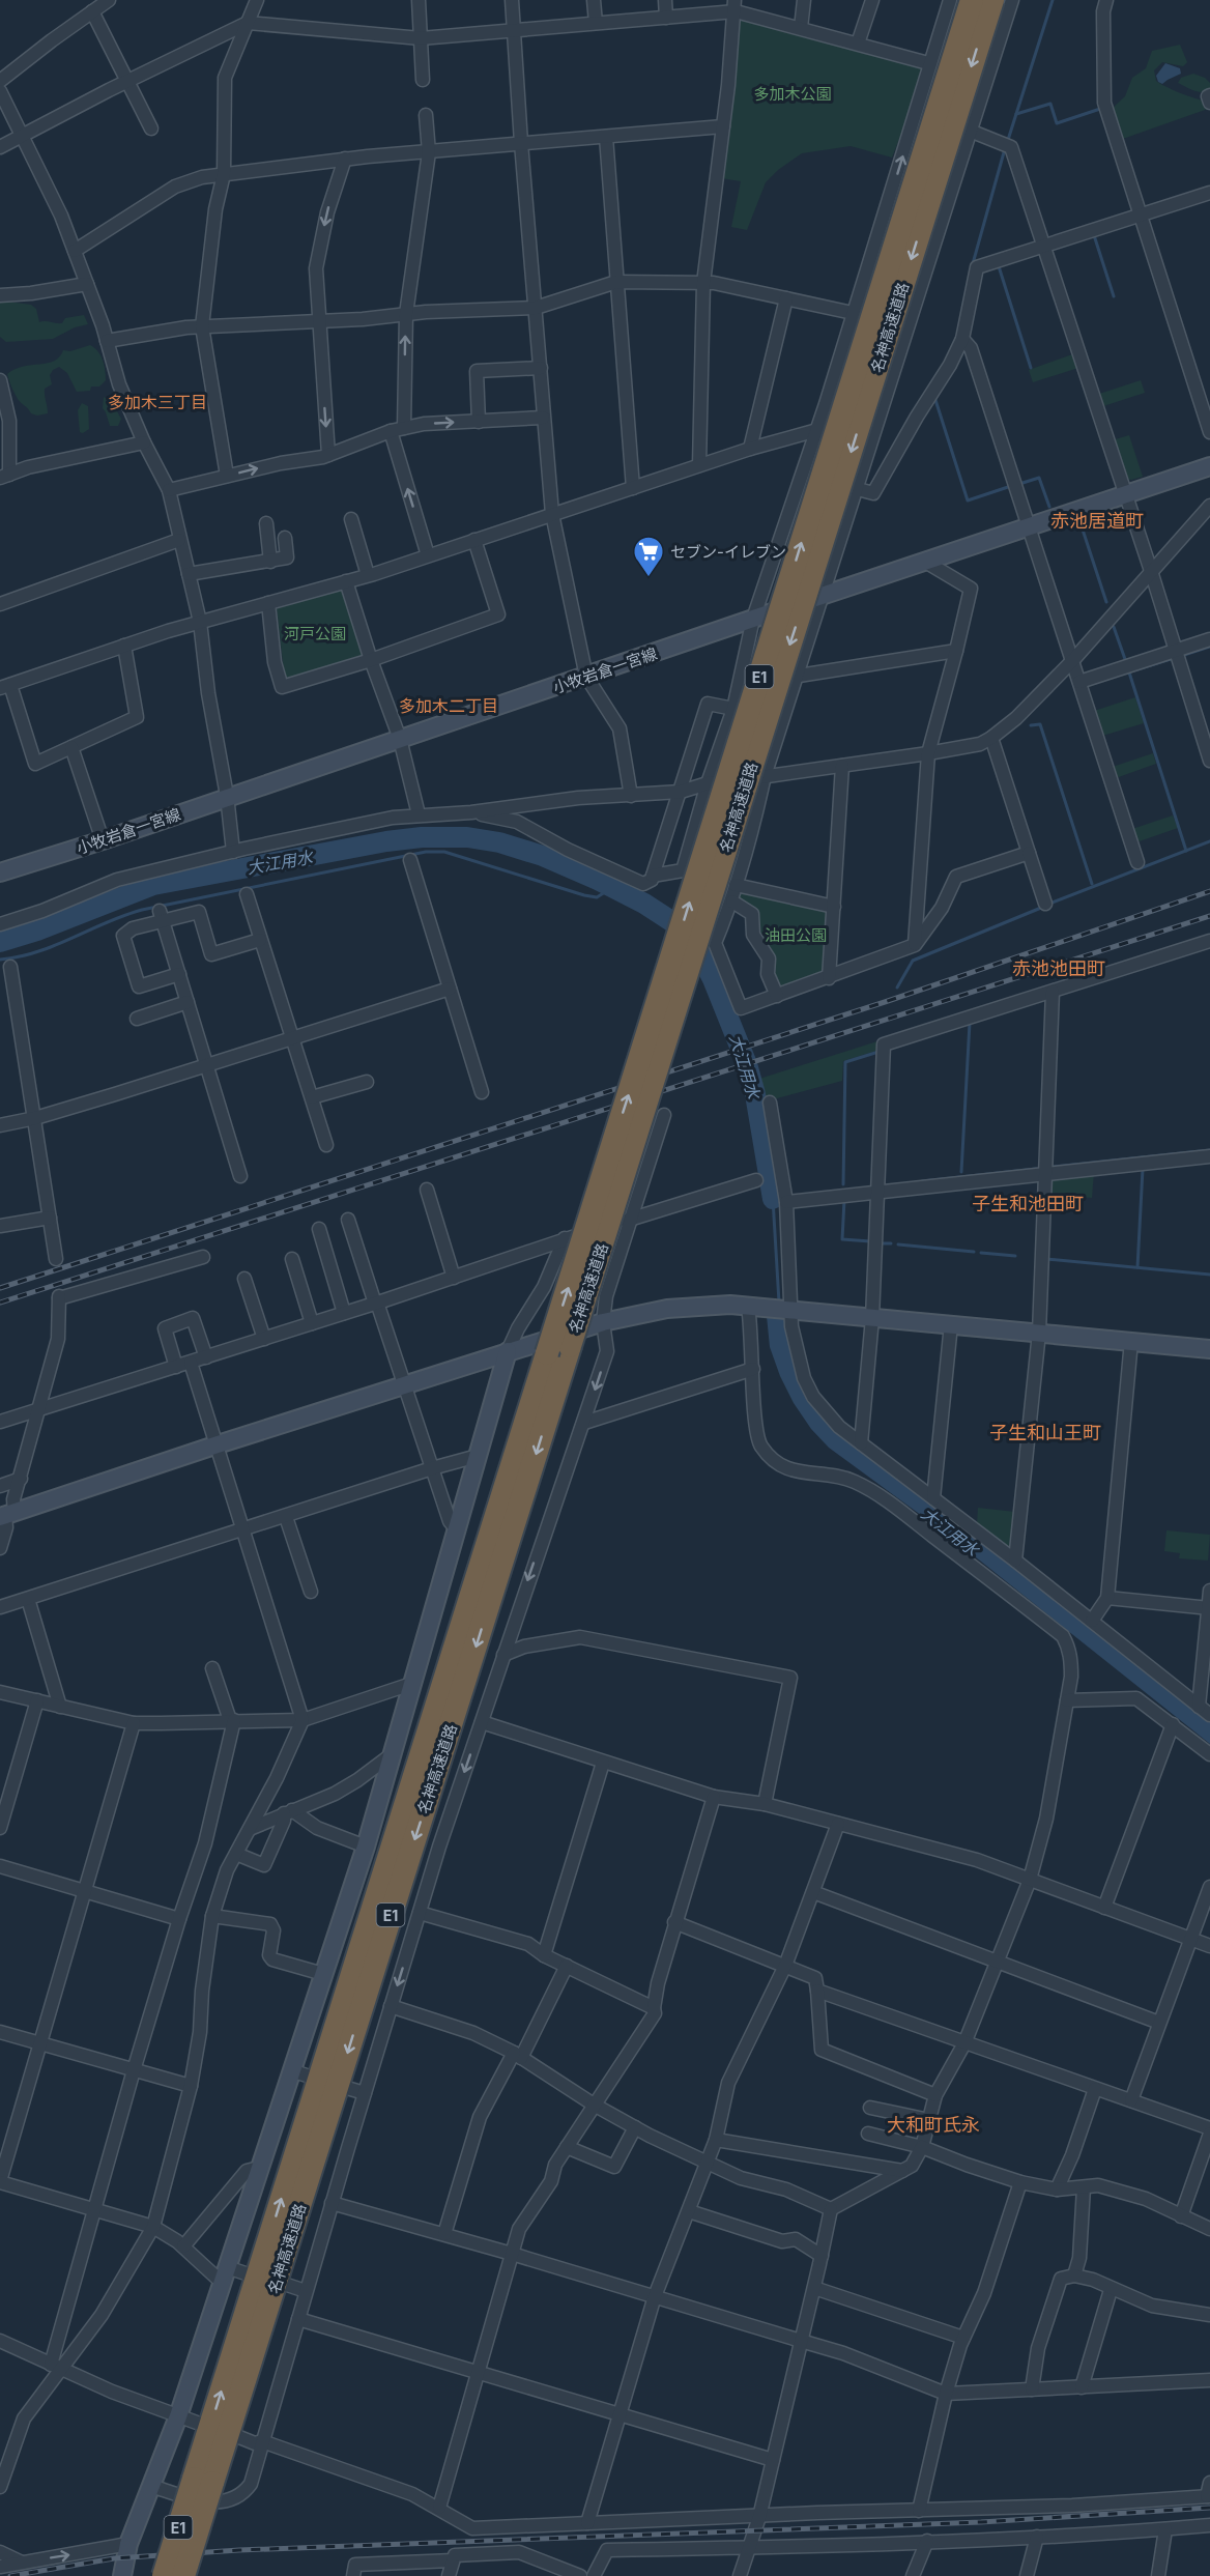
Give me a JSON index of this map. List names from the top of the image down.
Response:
{
  "streets": {
    "highway": ["名神高速道路", "E1"],
    "street": ["小牧岩倉一宮線"]
  },
  "districts": [
    "多加木三丁目",
    "赤池居道町",
    "多加木二丁目",
    "赤池池田町",
    "子生和池田町",
    "子生和山王町",
    "大和町氏永"
  ],
  "water": ["大江用水"],
  "parks": ["多加木公園", "河戸公園", "油田公園"],
  "places": {
    "supermarket": ["セブン-イレブン"]
  }
}
